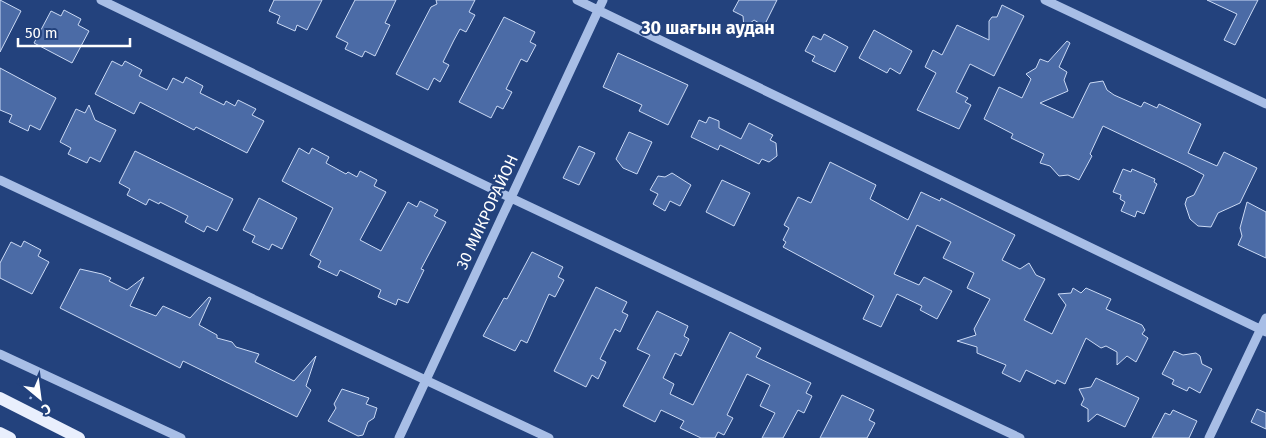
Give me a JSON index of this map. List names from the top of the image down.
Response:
{
  "streets": {
    "street": ["30 МИКРОРАЙОН"]
  },
  "districts": ["30 шағын аудан"],
  "scale_bar": "50 m",
  "north": "bottom right"
}
